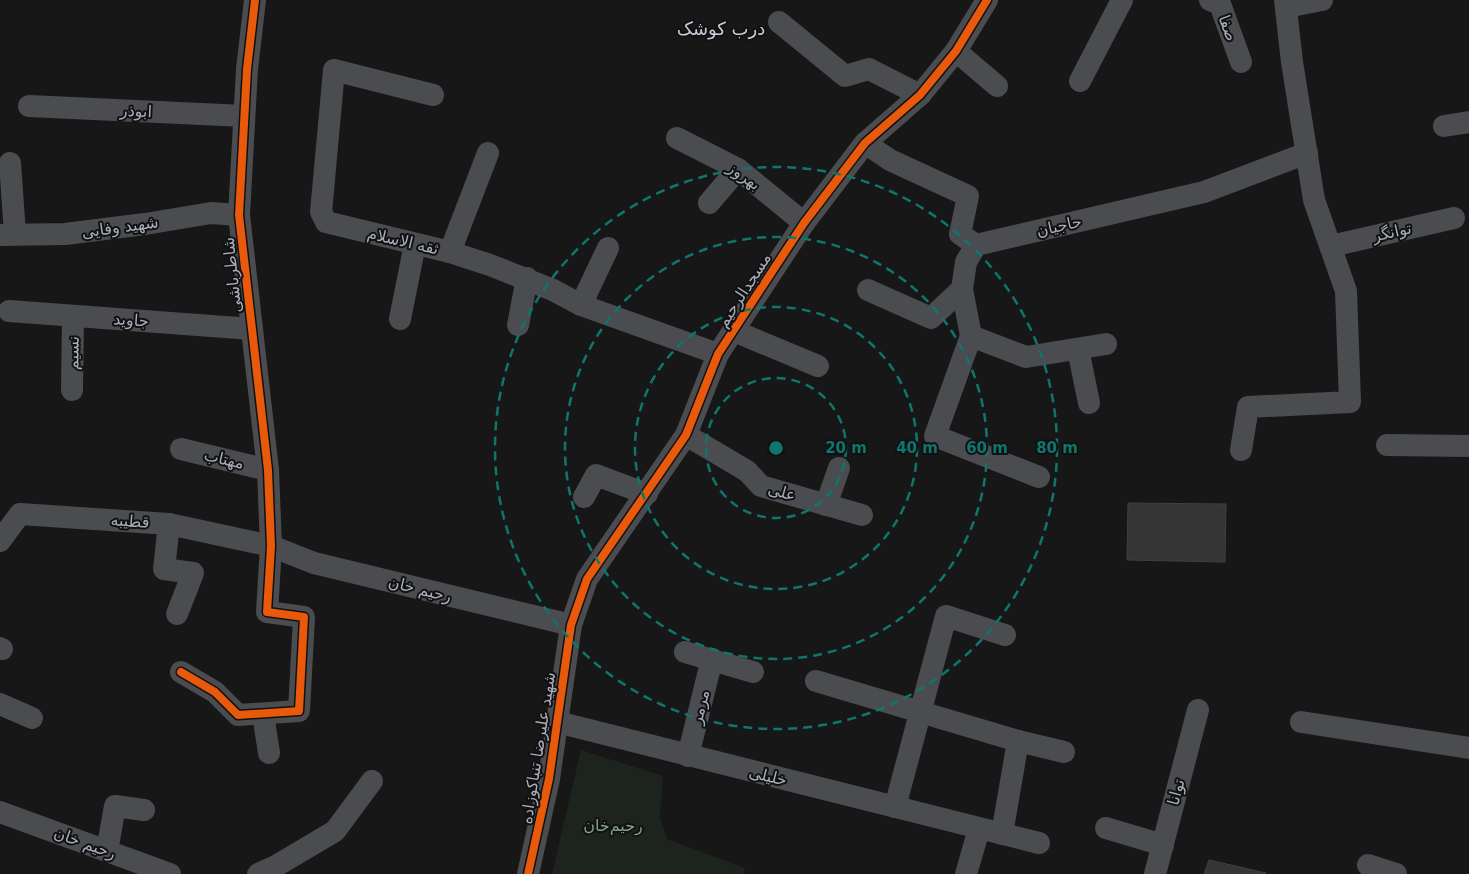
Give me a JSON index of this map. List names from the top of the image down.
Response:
{
  "streets": {
    "street": [
      "صفا",
      "ابوذر",
      "بهروز",
      "حاجیان",
      "شهید وفایی",
      "توانگر",
      "ثقه الاسلام",
      "شاطرباشی",
      "مسجدالرحیم",
      "جاوید",
      "نسیم",
      "مهتاب",
      "علی",
      "قطیبه",
      "رحیم خان",
      "مرمر",
      "شهید علیرضا تنباکوزاده",
      "خلیلی",
      "توانا"
    ]
  },
  "crossings": [
    ["ابوذر", "شاطرباشی"],
    ["بهروز", "مسجدالرحیم"],
    ["شهید وفایی", "شاطرباشی"],
    ["ثقه الاسلام", "مسجدالرحیم"],
    ["شاطرباشی", "جاوید"],
    ["شاطرباشی", "مهتاب"],
    ["شاطرباشی", "قطیبه"],
    ["شاطرباشی", "رحیم خان"],
    ["مسجدالرحیم", "علی"],
    ["مسجدالرحیم", "رحیم خان"],
    ["مسجدالرحیم", "شهید علیرضا تنباکوزاده"],
    ["جاوید", "نسیم"],
    ["قطیبه", "رحیم خان"],
    ["رحیم خان", "شهید علیرضا تنباکوزاده"],
    ["مرمر", "خلیلی"],
    ["شهید علیرضا تنباکوزاده", "خلیلی"]
  ],
  "districts": ["درب کوشک"],
  "parks": ["رحیم‌خان"],
  "rings": [
    "20 m",
    "40 m",
    "60 m",
    "80 m"
  ]
}
